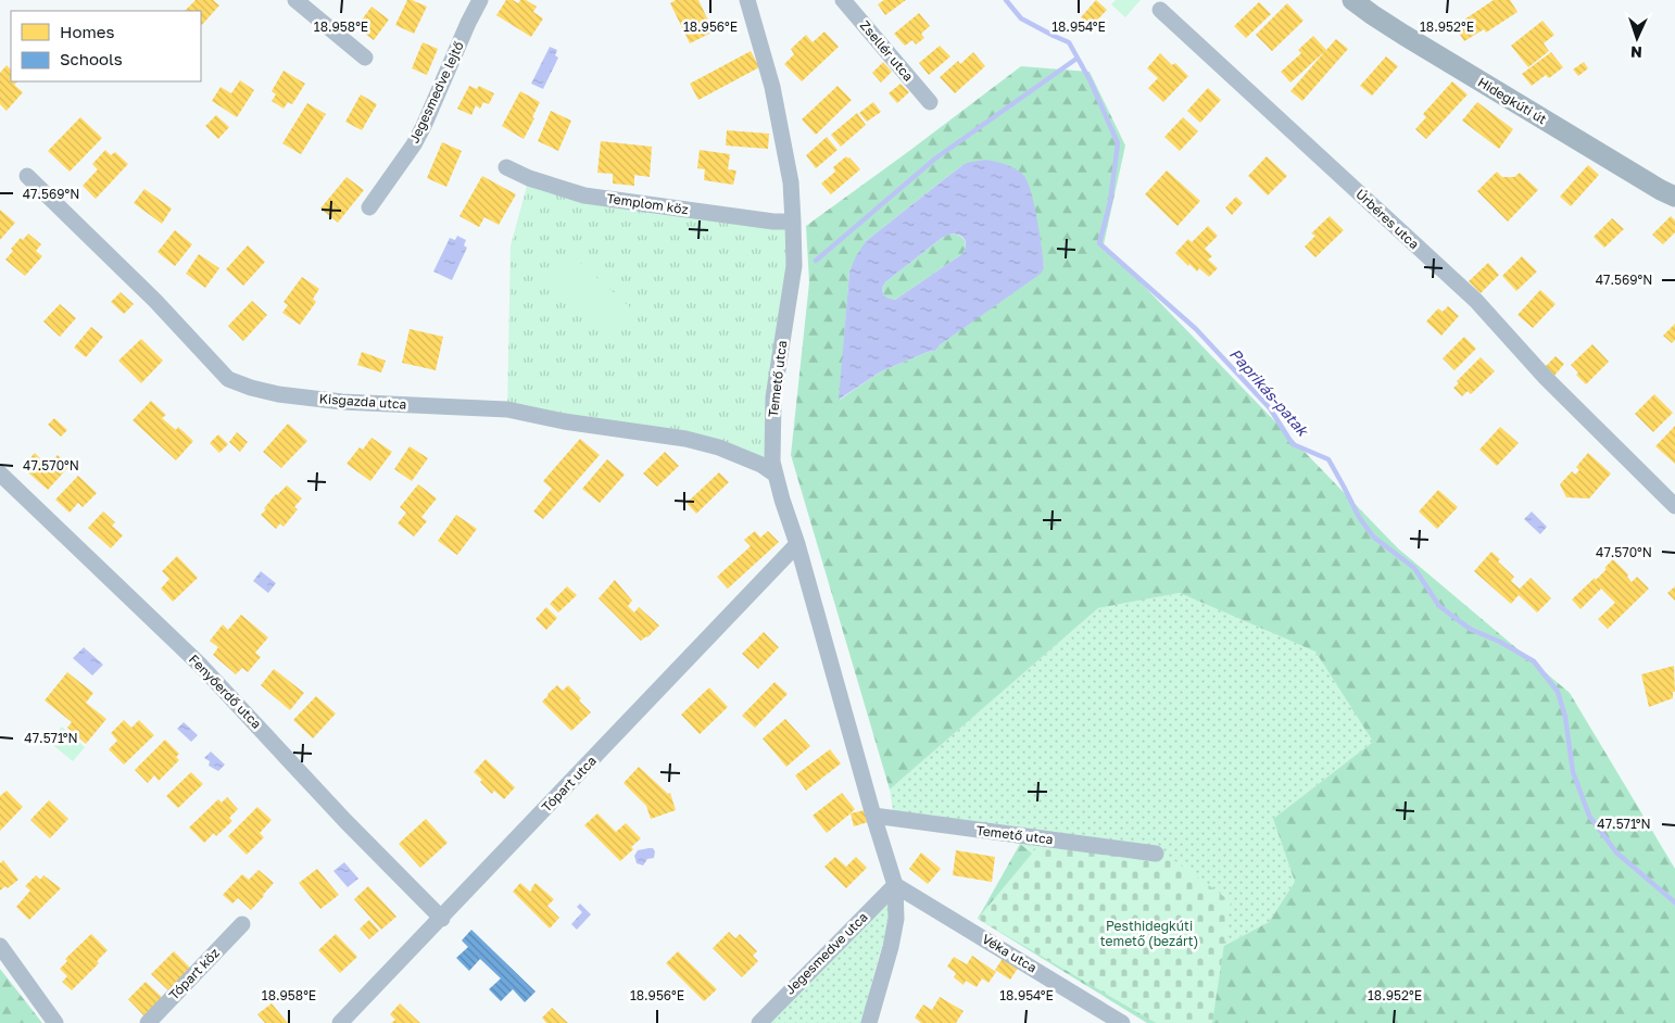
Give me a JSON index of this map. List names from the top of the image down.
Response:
{
  "streets": {
    "main road": ["Hidegkúti út"],
    "street": [
      "Zsellér utca",
      "Jegesmedve lejtő",
      "Templom köz",
      "Úrbéres utca",
      "Temető utca",
      "Kisgazda utca",
      "Fenyőerdő utca",
      "Tópart utca",
      "Jegesmedve utca",
      "Véka utca",
      "Tópart köz"
    ]
  },
  "crossings": [
    ["Templom köz", "Temető utca"],
    ["Temető utca", "Kisgazda utca"],
    ["Temető utca", "Tópart utca"],
    ["Temető utca", "Jegesmedve utca"],
    ["Temető utca", "Véka utca"],
    ["Fenyőerdő utca", "Tópart utca"],
    ["Jegesmedve utca", "Véka utca"]
  ],
  "water": ["Paprikás-patak"],
  "parks": ["Pesthidegkúti temető (bezárt)"],
  "legend": ["Homes", "Schools"],
  "north": "bottom",
  "coordinates": [
    "18.958°E",
    "18.956°E",
    "18.954°E",
    "18.952°E",
    "47.569°N",
    "47.570°N",
    "47.571°N"
  ]
}
